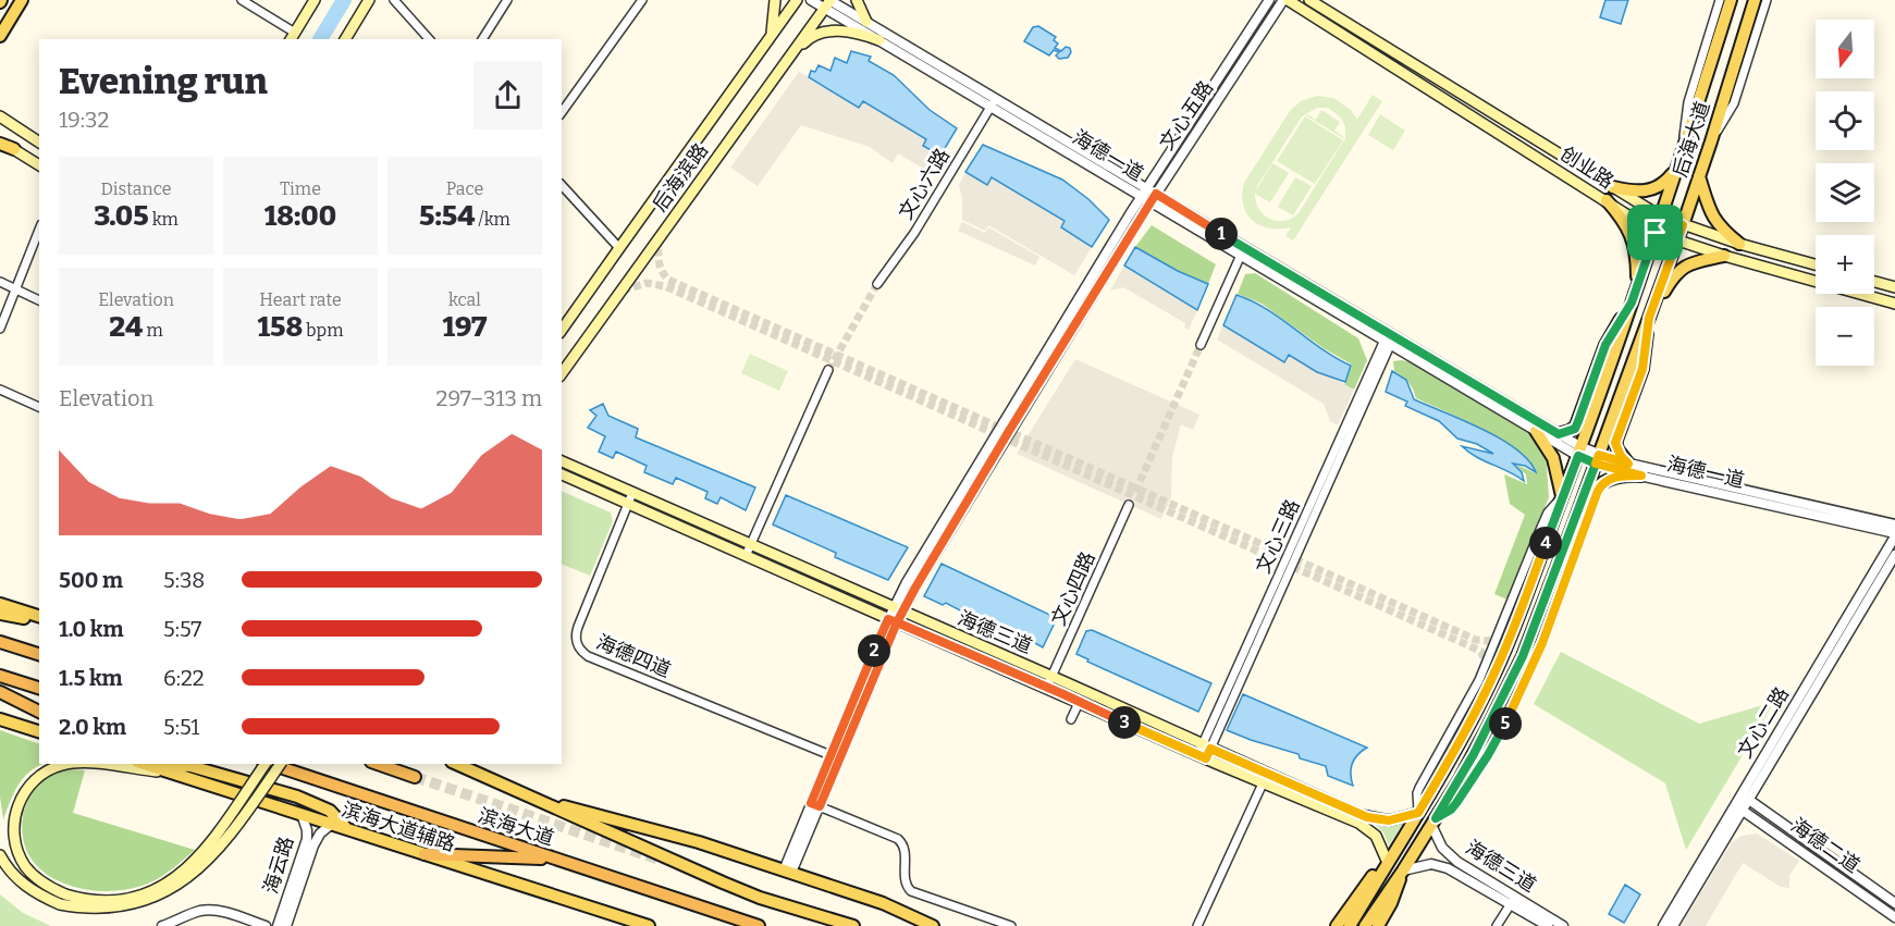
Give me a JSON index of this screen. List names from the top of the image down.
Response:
{
  "streets": {
    "highway": ["滨海大道"],
    "main road": [
      "后海大道",
      "创业路",
      "后海滨路",
      "海德三道",
      "滨海大道辅路"
    ],
    "street": [
      "文心五路",
      "海德一道",
      "文心六路",
      "文心三路",
      "文心四路",
      "海德四道",
      "文心二路",
      "海德二道",
      "海云路"
    ]
  },
  "crossings": [
    ["文心五路", "海德一道"],
    ["文心五路", "创业路"],
    ["文心五路", "海德三道"],
    ["文心五路", "海德四道"],
    ["后海大道", "海德一道"],
    ["后海大道", "创业路"],
    ["后海大道", "海德三道"],
    ["海德一道", "后海滨路"],
    ["海德一道", "文心六路"],
    ["海德一道", "文心三路"],
    ["海德一道", "文心二路"],
    ["文心三路", "海德三道"],
    ["文心四路", "海德三道"],
    ["海德三道", "海德四道"],
    ["文心二路", "海德二道"],
    ["滨海大道辅路", "海云路"]
  ],
  "north": "bottom",
  "page": {
    "map_buttons": ["+", "−"],
    "heading": ["Evening run", "19:32"],
    "stats": [
      ["Distance", "3.05 km"],
      ["Time", "18:00"],
      ["Pace", "5:54 /km"],
      ["Elevation", "24 m"],
      ["Heart rate", "158 bpm"],
      ["kcal", "197"]
    ],
    "pins": [
      "1",
      "4",
      "2",
      "3",
      "5"
    ],
    "chart": ["Elevation", "297–313 m"],
    "list": [
      {
        "name": "500 m",
        "note": "5:38"
      },
      {
        "name": "1.0 km",
        "note": "5:57"
      },
      {
        "name": "1.5 km",
        "note": "6:22"
      },
      {
        "name": "2.0 km",
        "note": "5:51"
      }
    ]
  }
}
